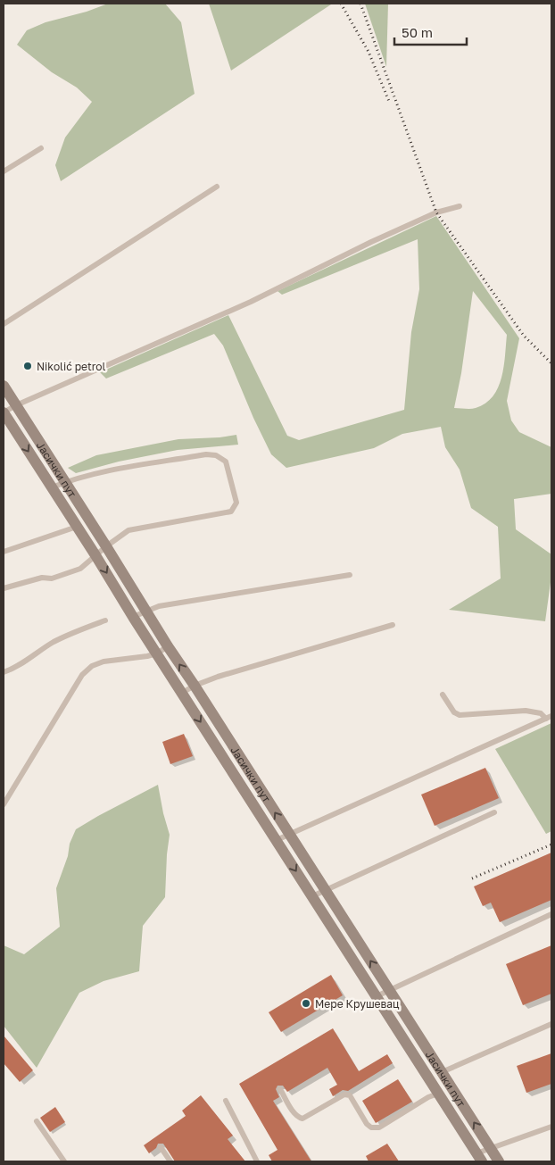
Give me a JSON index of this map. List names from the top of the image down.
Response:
{
  "streets": {
    "main road": ["Јасички пут"]
  },
  "places": ["Nikolić petrol", "Мере Крушевац"],
  "scale_bar": "50 m"
}
